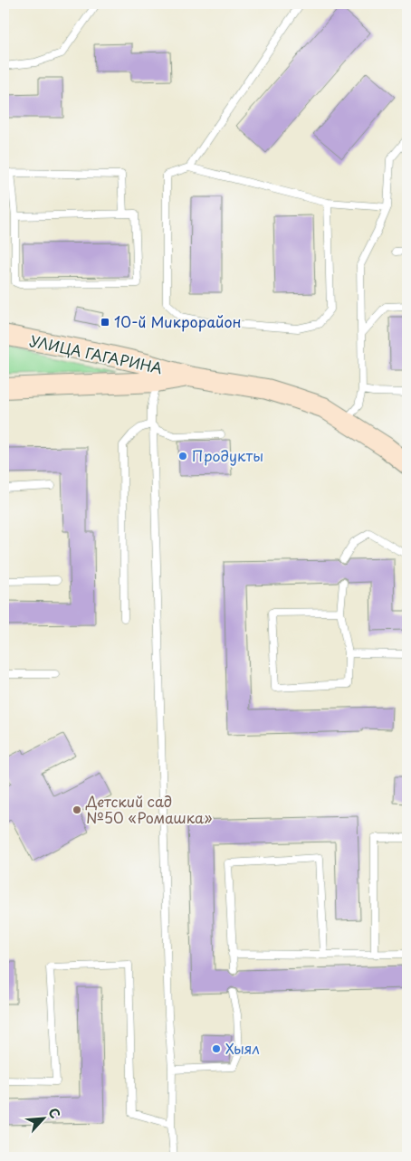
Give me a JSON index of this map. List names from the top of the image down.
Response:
{
  "streets": {
    "main road": ["УЛИЦА ГАГАРИНА"]
  },
  "places": {
    "transit": ["10-й Микрорайон"],
    "other": ["Продукты", "Детский сад №50 «Ромашка»", "Хыял"]
  },
  "north": "top right"
}
